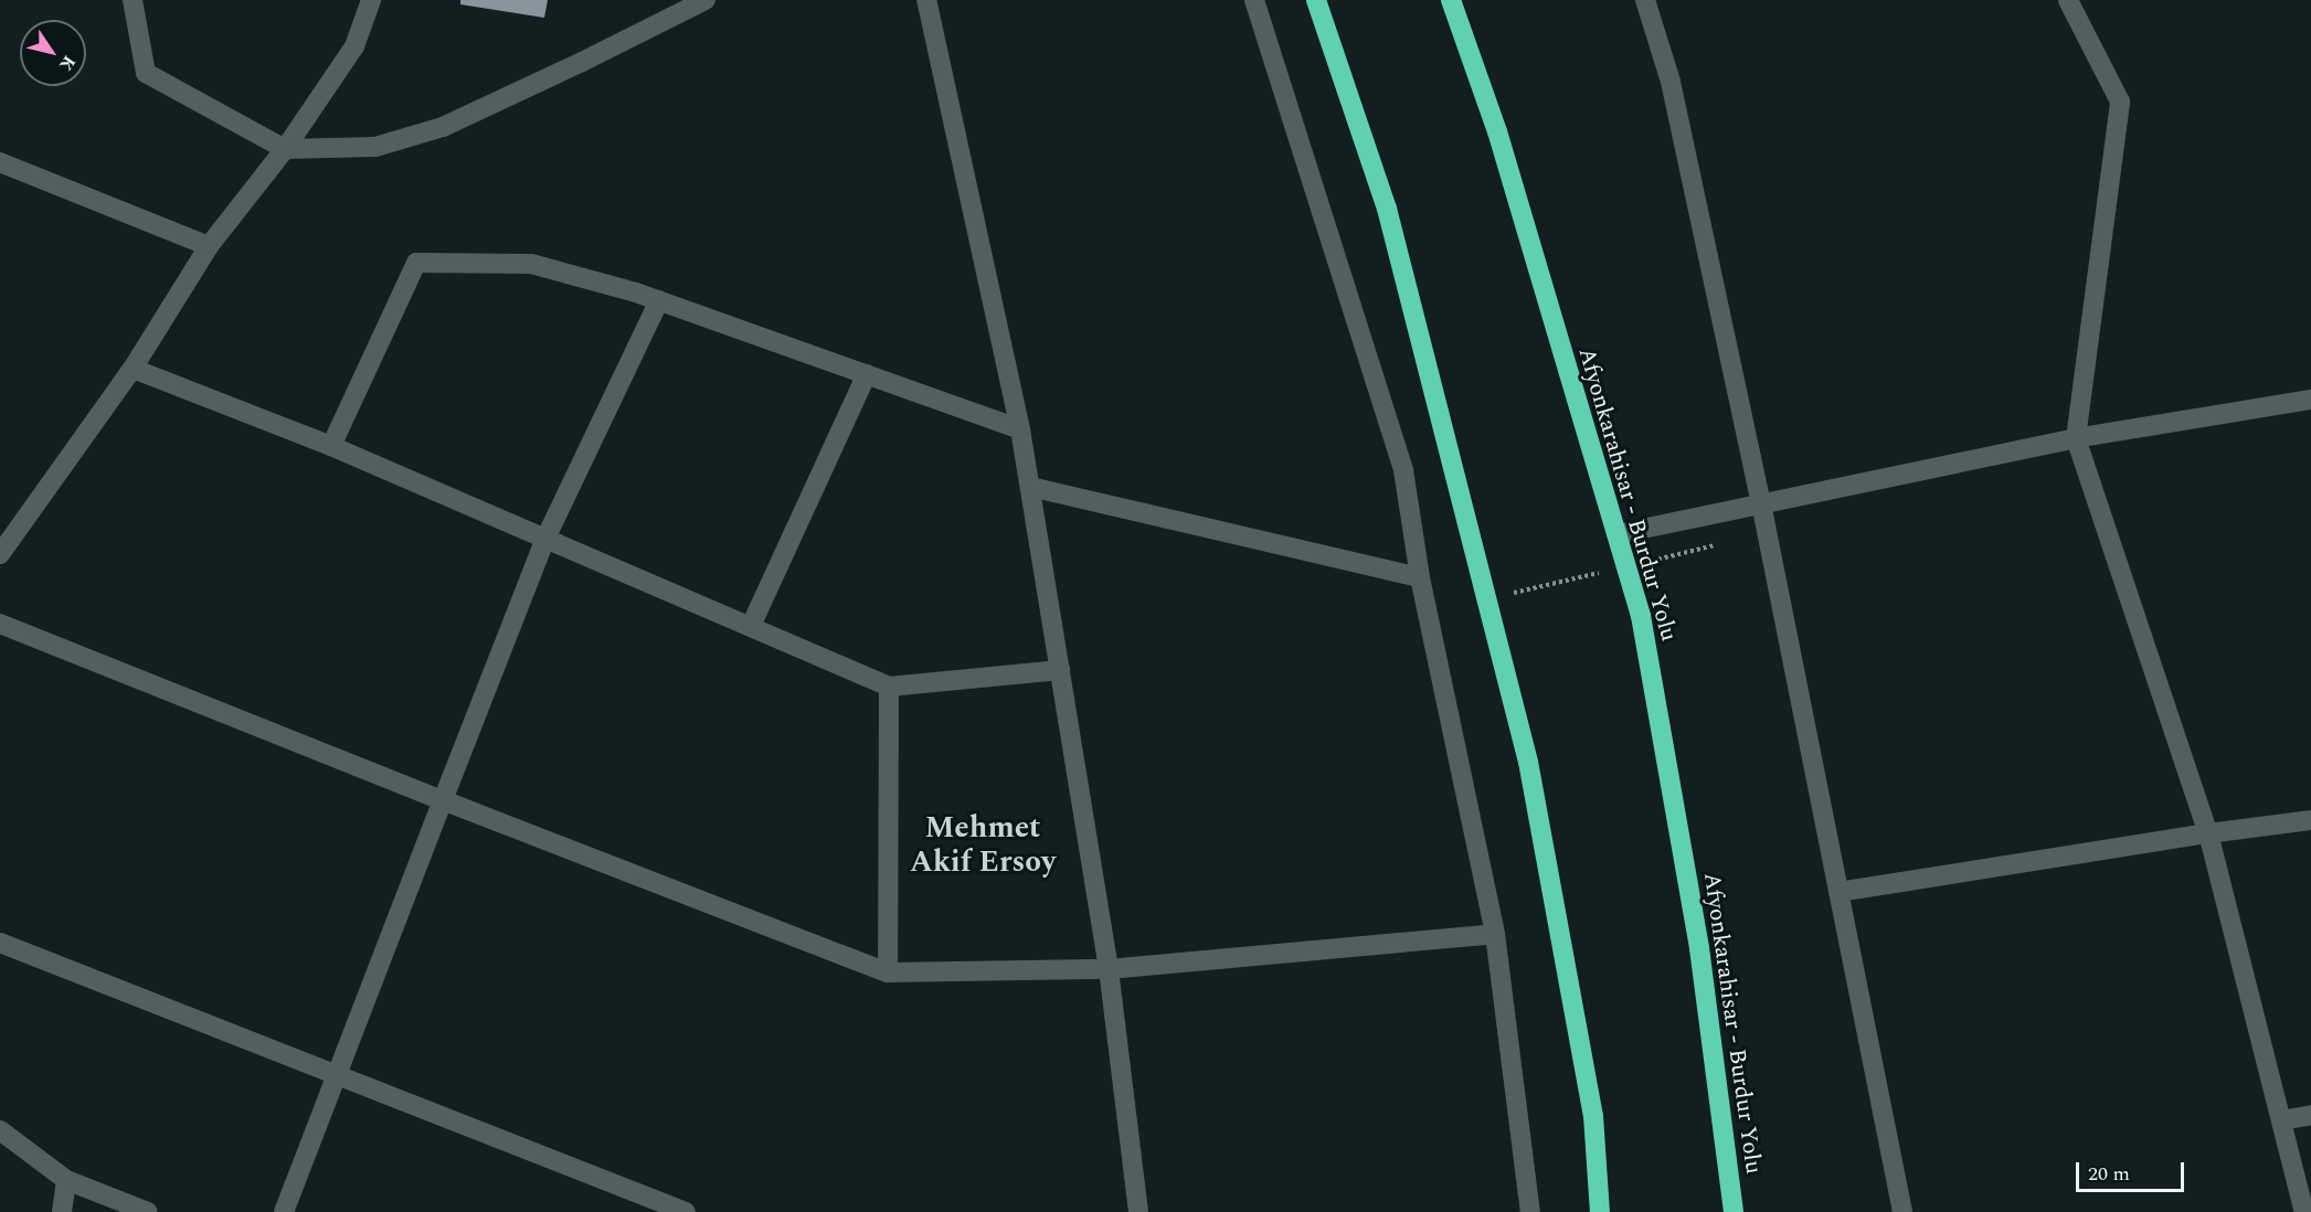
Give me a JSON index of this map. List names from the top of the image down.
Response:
{
  "streets": {
    "highway": ["Afyonkarahisar - Burdur Yolu"]
  },
  "districts": ["Mehmet Akif Ersoy"],
  "scale_bar": "20 m",
  "north": "bottom right"
}
